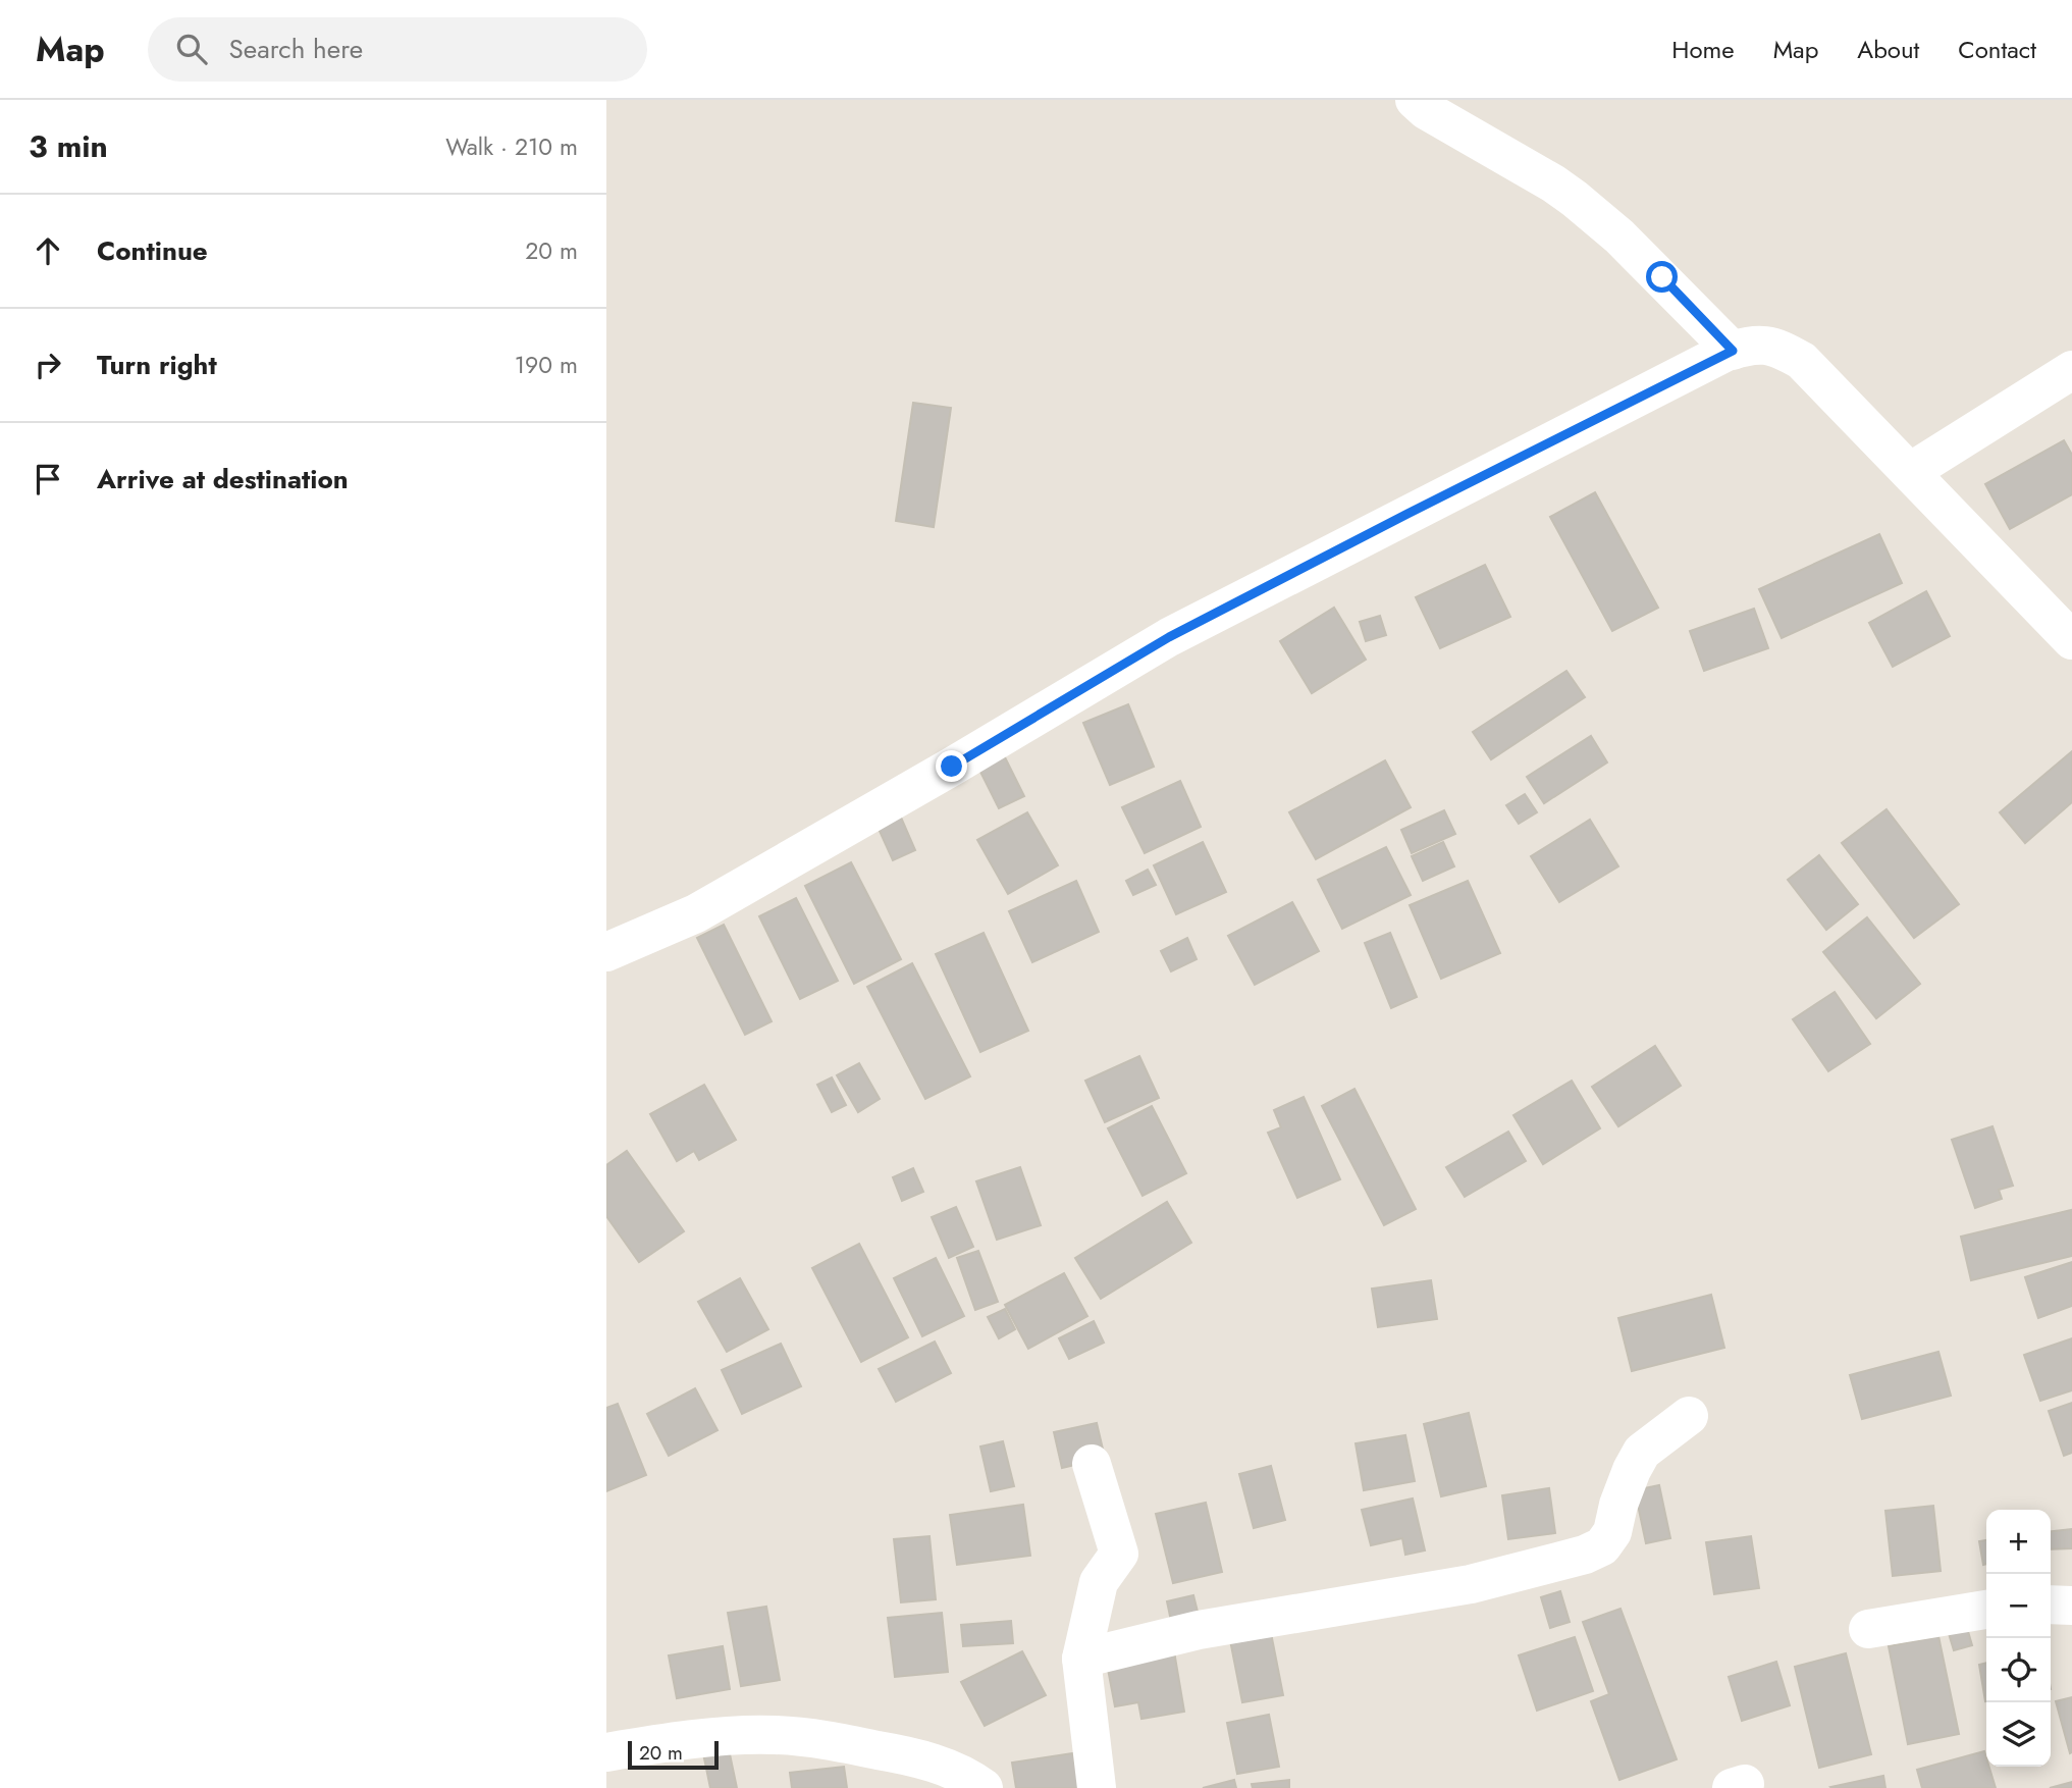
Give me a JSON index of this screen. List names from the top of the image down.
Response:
{
  "scale_bar": "20 m",
  "page": {
    "header": "Map",
    "search": "Search here",
    "nav": [
      "Home",
      "Map",
      "About",
      "Contact"
    ],
    "heading": ["3 min", "Walk · 210 m"],
    "list": [
      ["Continue", "20 m"],
      ["Turn right", "190 m"],
      "Arrive at destination"
    ],
    "map_buttons": ["+", "−"],
    "scale": "20 m"
  }
}
